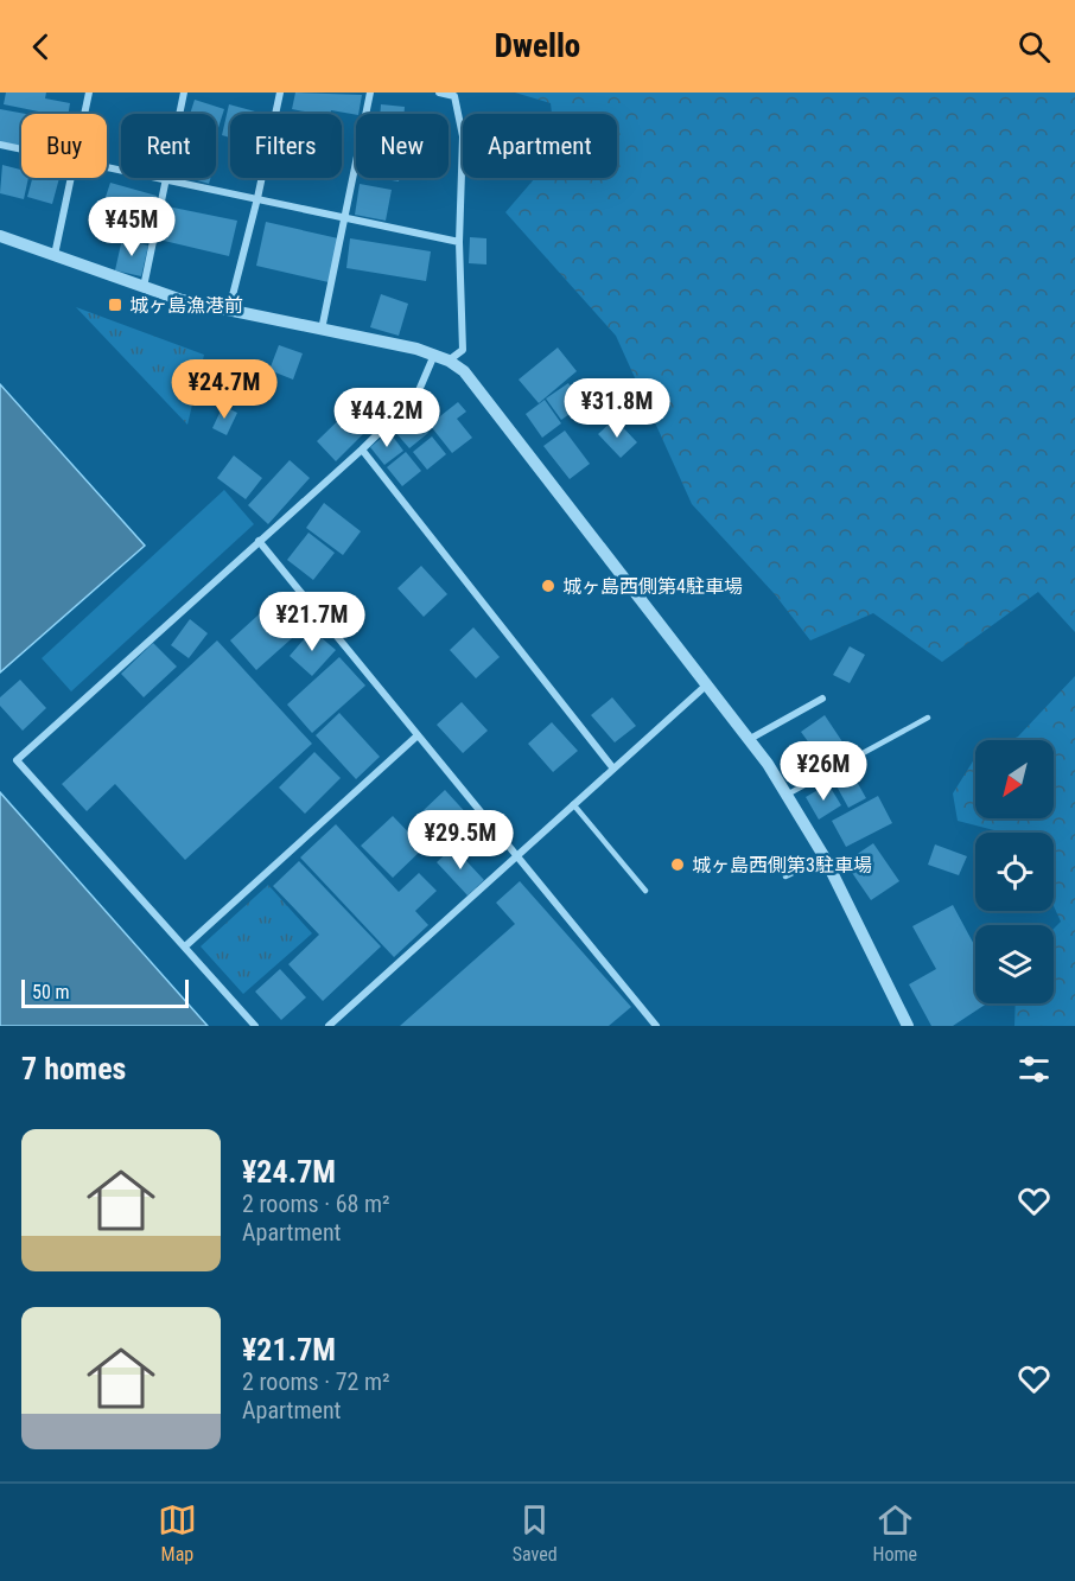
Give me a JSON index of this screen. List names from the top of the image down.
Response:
{
  "places": {
    "transit": ["城ヶ島漁港前"],
    "other": ["城ヶ島西側第4駐車場", "城ヶ島西側第3駐車場"]
  },
  "scale_bar": "50 m",
  "north": "bottom left",
  "page": {
    "header": "Dwello",
    "chip": [
      "Buy",
      "Rent",
      "Filters",
      "New",
      "Apartment"
    ],
    "price": [
      "¥45M",
      "¥24.7M",
      "¥31.8M",
      "¥44.2M",
      "¥21.7M",
      "¥26M",
      "¥29.5M"
    ],
    "scale": "50 m",
    "heading": "7 homes",
    "list": [
      {
        "name": "¥24.7M",
        "note": "2 rooms · 68 m² · Apartment"
      },
      {
        "name": "¥21.7M",
        "note": "2 rooms · 72 m² · Apartment"
      }
    ],
    "tabs": ["Map", "Saved", "Home"]
  }
}
